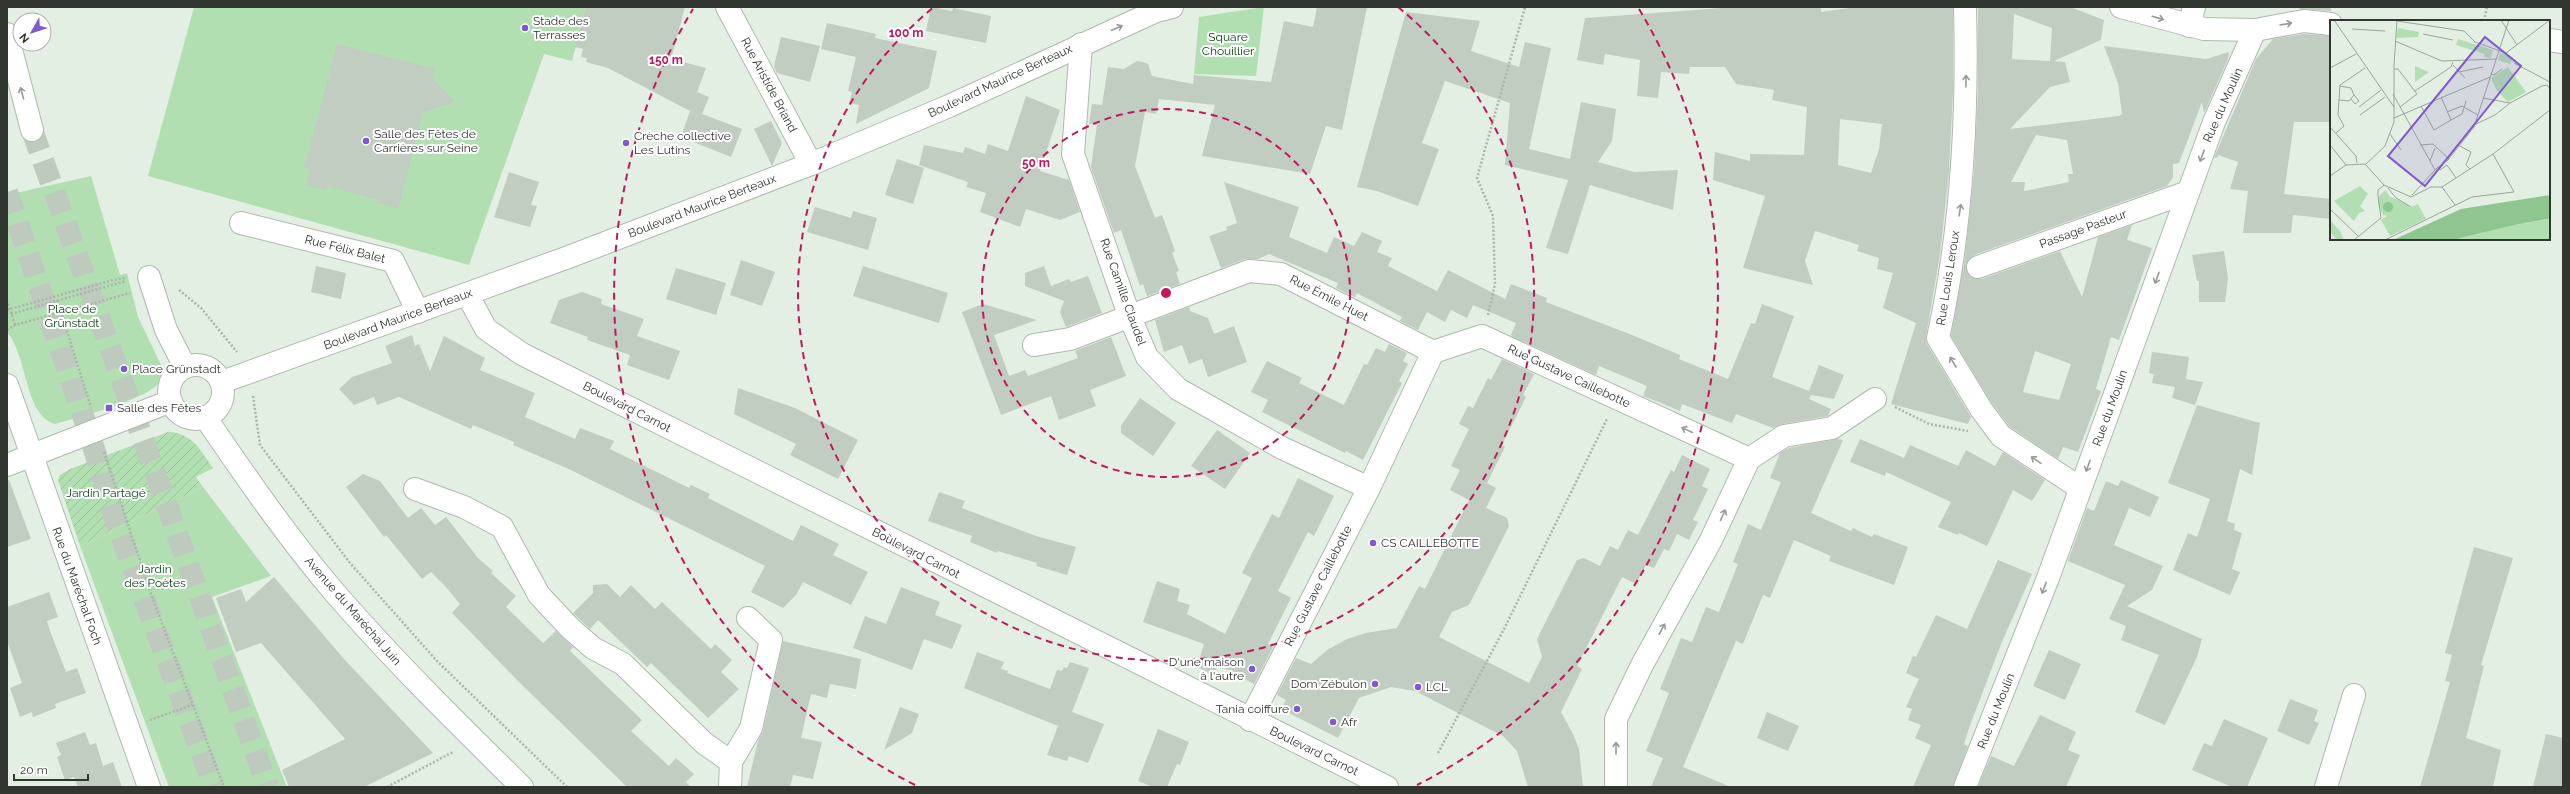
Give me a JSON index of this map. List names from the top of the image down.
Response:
{
  "streets": {
    "main road": [
      "Boulevard Maurice Berteaux",
      "Rue Aristide Briand",
      "Rue du Moulin",
      "Passage Pasteur",
      "Rue Félix Balet",
      "Rue Louis Leroux",
      "Rue Camille Claudel",
      "Rue Émile Huet",
      "Rue Gustave Caillebotte",
      "Boulevard Carnot",
      "Rue du Maréchal Foch",
      "Avenue du Maréchal Juin"
    ]
  },
  "crossings": [
    ["Boulevard Maurice Berteaux", "Rue Aristide Briand"],
    ["Boulevard Maurice Berteaux", "Rue Félix Balet"],
    ["Boulevard Maurice Berteaux", "Rue Camille Claudel"],
    ["Boulevard Maurice Berteaux", "Boulevard Carnot"],
    ["Boulevard Maurice Berteaux", "Avenue du Maréchal Juin"],
    ["Rue du Moulin", "Passage Pasteur"],
    ["Rue du Moulin", "Rue Louis Leroux"],
    ["Rue Camille Claudel", "Rue Émile Huet"],
    ["Rue Camille Claudel", "Rue Gustave Caillebotte"],
    ["Rue Émile Huet", "Rue Gustave Caillebotte"],
    ["Rue Gustave Caillebotte", "Boulevard Carnot"]
  ],
  "one_way": ["Rue du Moulin", "Rue Louis Leroux"],
  "parks": [
    "Square Chouillier",
    "Place de Grünstadt",
    "Jardin Partagé",
    "Jardin des Poètes"
  ],
  "places": {
    "other": [
      "Stade des Terrasses",
      "Salle des Fêtes de Carrières sur Seine",
      "Crèche collective Les Lutins",
      "Place Grünstadt",
      "CS CAILLEBOTTE",
      "D'une maison à l'autre",
      "Dom Zébulon",
      "LCL",
      "Tania coiffure",
      "Afr"
    ],
    "transit": ["Salle des Fêtes"]
  },
  "scale_bar": "20 m",
  "north": "bottom left",
  "rings": ["100 m", "150 m", "50 m"]
}
